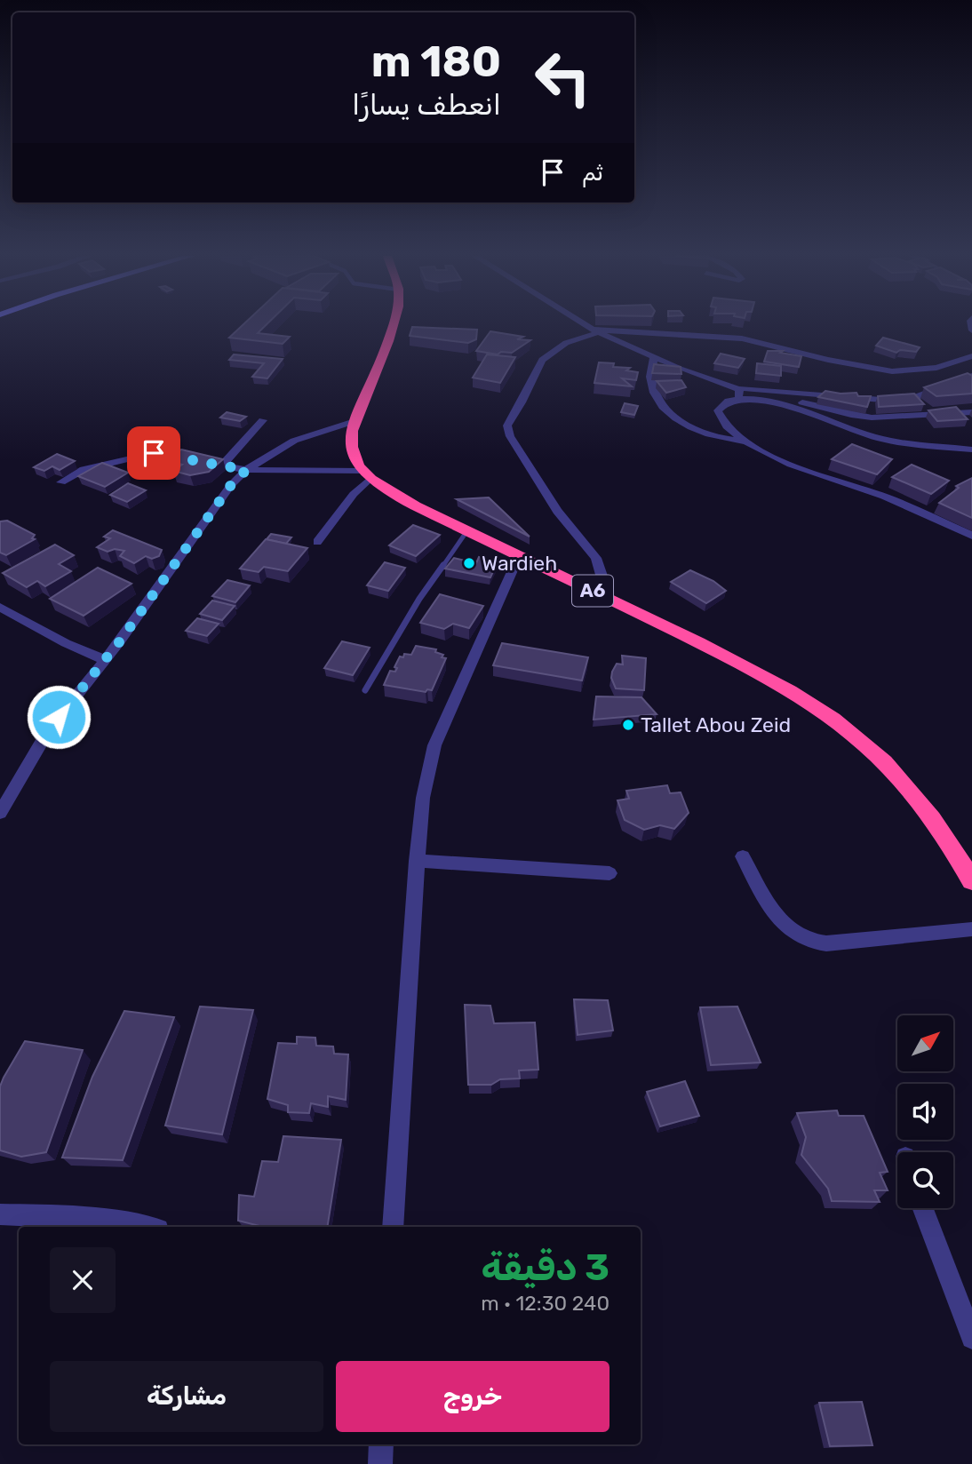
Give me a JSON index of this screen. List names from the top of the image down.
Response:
{
  "streets": {
    "highway": ["A6"]
  },
  "places": ["Wardieh", "Tallet Abou Zeid"],
  "north": "top right",
  "page": {
    "turn": ["180 m", "انعطف يسارًا"],
    "then": "ثم",
    "heading": ["3 دقيقة", "240 m · 12:30"],
    "buttons": ["خروج", "مشاركة"]
  }
}
